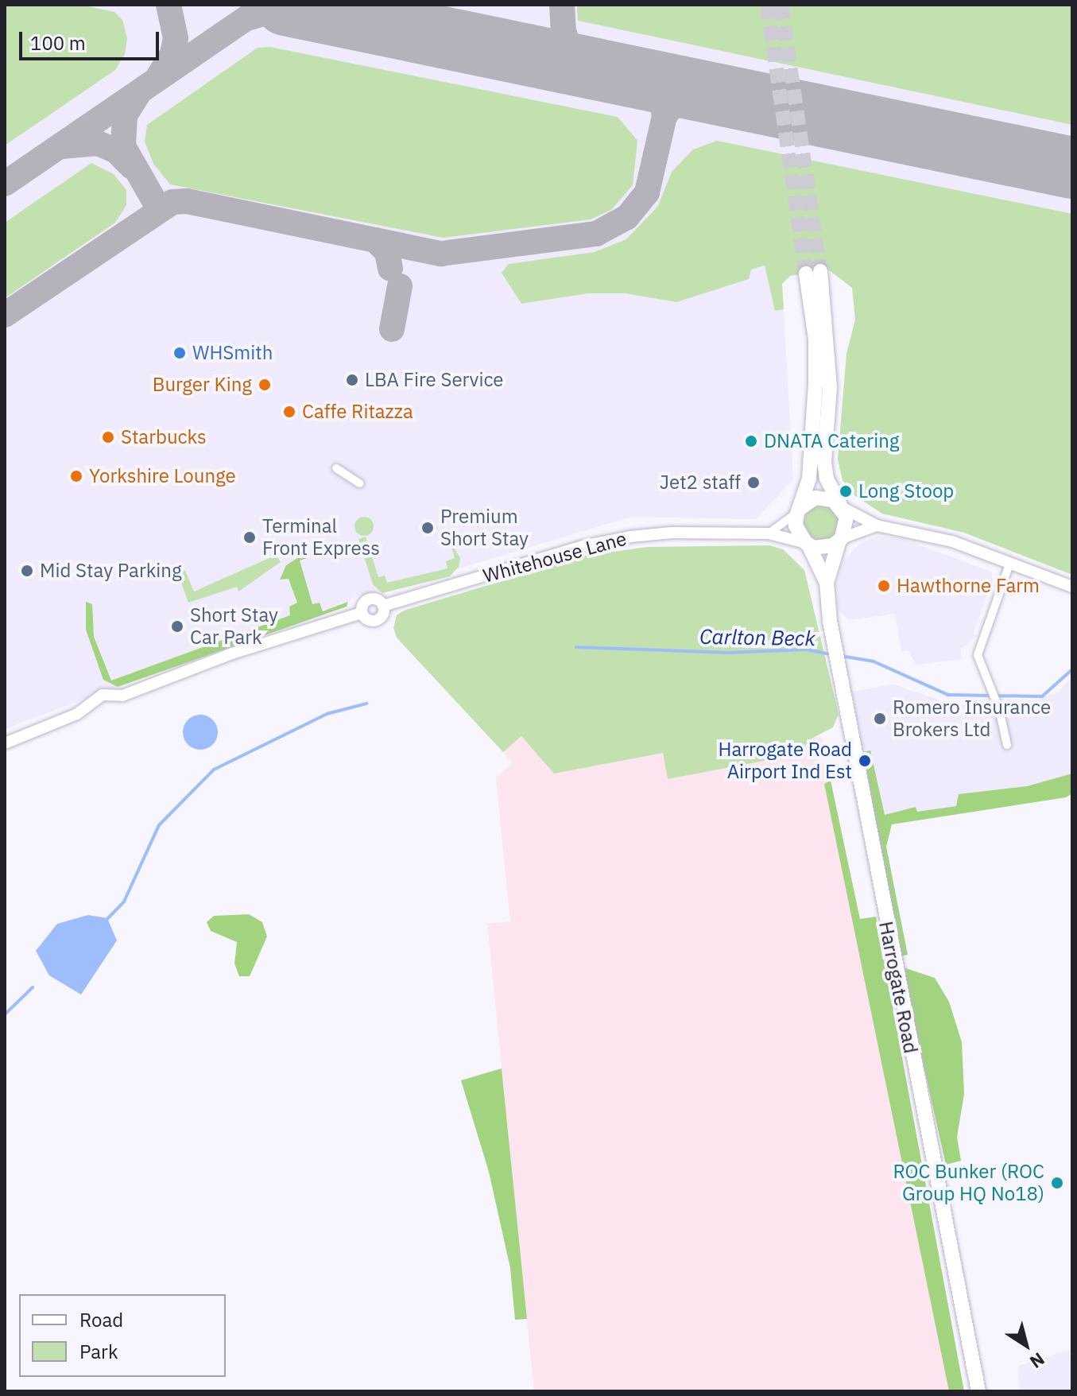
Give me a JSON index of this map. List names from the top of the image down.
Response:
{
  "streets": {
    "highway": ["Harrogate Road"],
    "street": ["Whitehouse Lane"]
  },
  "crossings": [
    ["Whitehouse Lane", "Harrogate Road"]
  ],
  "water": ["Carlton Beck"],
  "places": [
    "WHSmith",
    "LBA Fire Service",
    "Burger King",
    "Caffe Ritazza",
    "Starbucks",
    "DNATA Catering",
    "Yorkshire Lounge",
    "Jet2 staff",
    "Long Stoop",
    "Premium Short Stay",
    "Terminal Front Express",
    "Mid Stay Parking",
    "Hawthorne Farm",
    "Short Stay Car Park",
    "Romero Insurance Brokers Ltd",
    "Harrogate Road Airport Ind Est",
    "ROC Bunker (ROC Group HQ No18)"
  ],
  "legend": ["Road", "Park"],
  "scale_bar": "100 m",
  "north": "bottom right"
}
